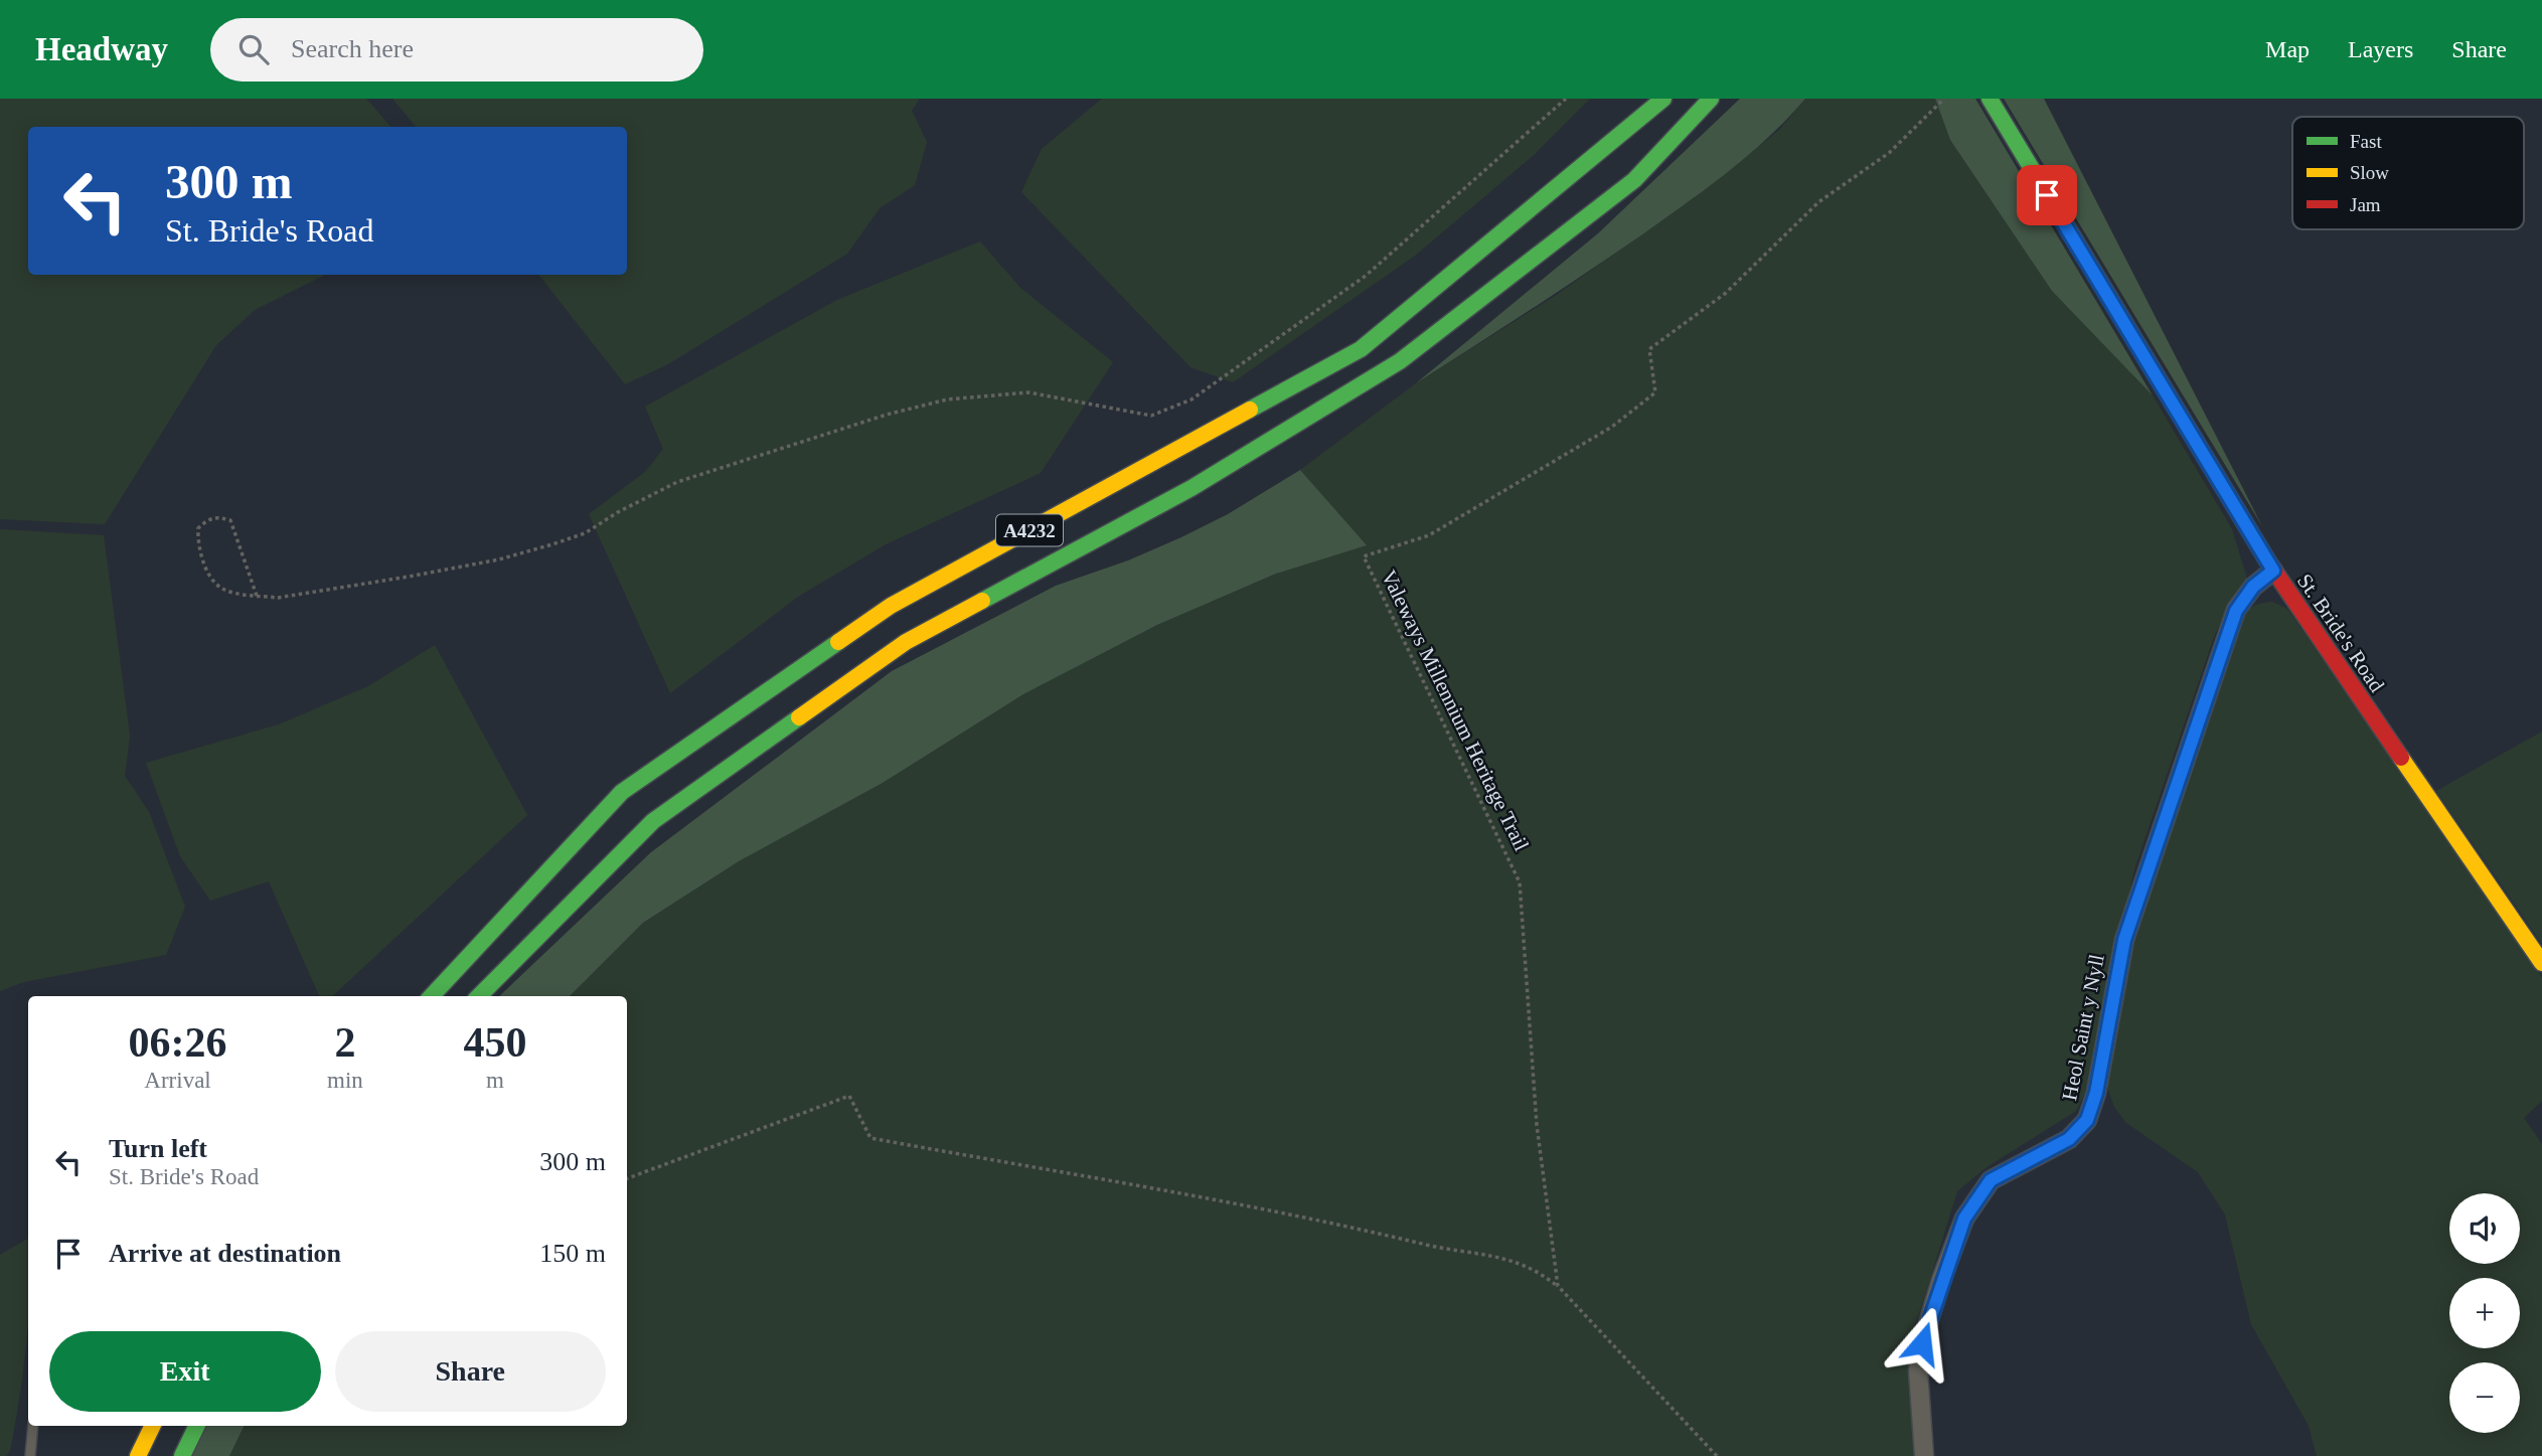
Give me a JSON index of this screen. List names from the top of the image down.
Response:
{
  "streets": {
    "main road": ["A4232", "St. Bride's Road"],
    "street": ["Heol Saint y Nyll"],
    "path": ["Valeways Millennium Heritage Trail"]
  },
  "crossings": [
    ["St. Bride's Road", "Heol Saint y Nyll"]
  ],
  "legend": ["Fast", "Slow", "Jam"],
  "page": {
    "header": "Headway",
    "search": "Search here",
    "nav": ["Map", "Layers", "Share"],
    "turn": ["300 m", "St. Bride's Road"],
    "eta": [
      "06:26",
      "Arrival",
      "2",
      "min",
      "450",
      "m"
    ],
    "list": [
      {
        "name": "Turn left",
        "note": "St. Bride's Road",
        "value": "300 m"
      },
      {
        "name": "Arrive at destination",
        "value": "150 m"
      }
    ],
    "map_buttons": ["+", "−"],
    "buttons": ["Exit", "Share"]
  }
}
